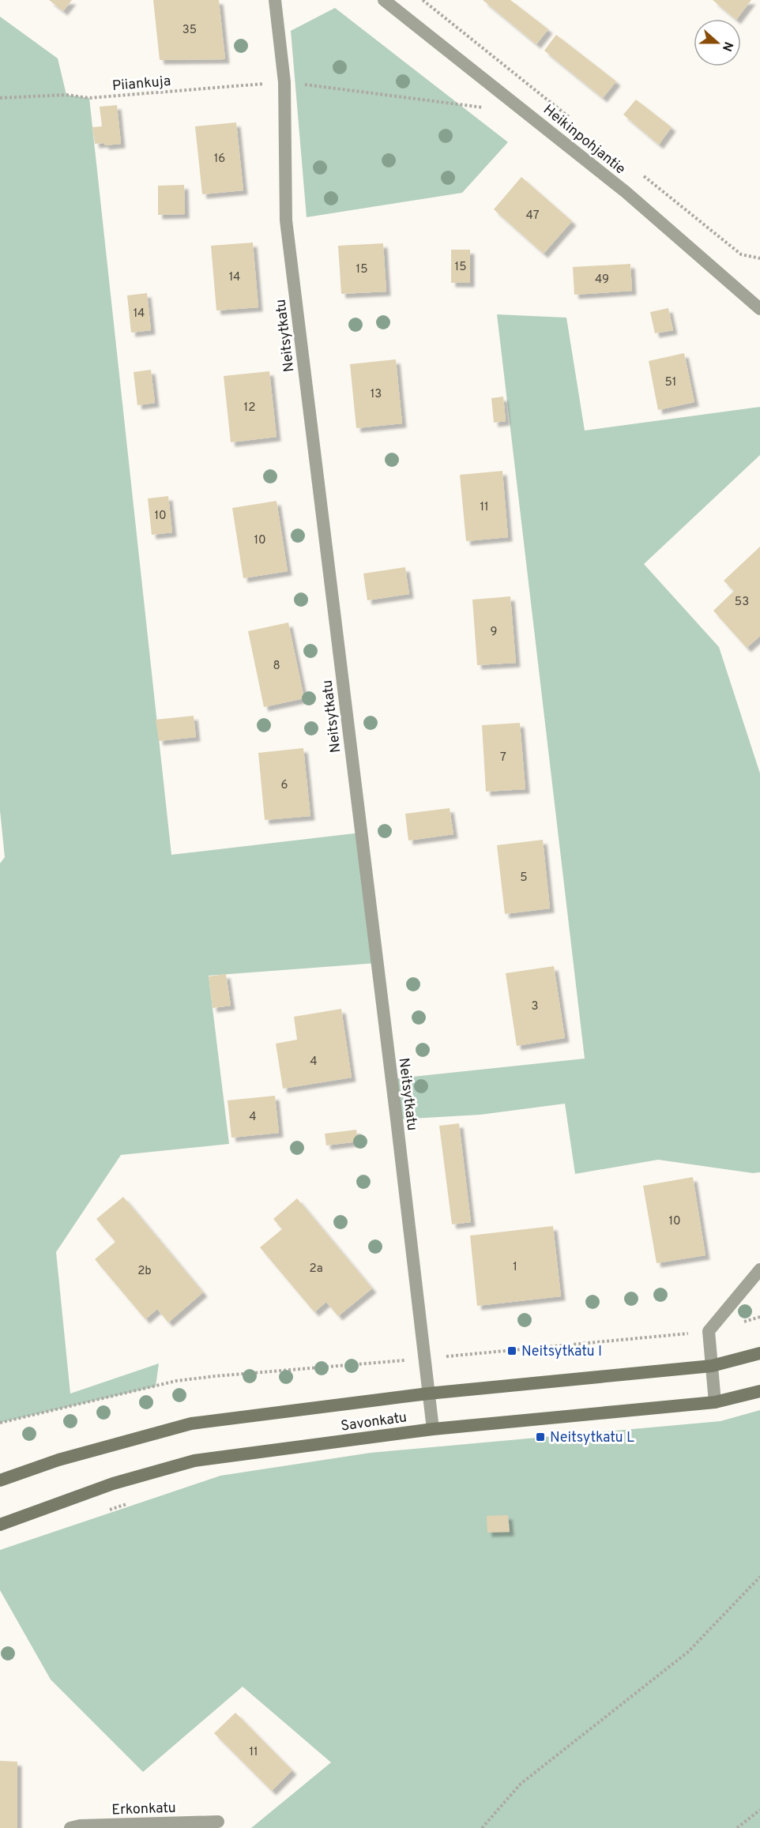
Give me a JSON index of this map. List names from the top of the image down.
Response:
{
  "streets": {
    "main road": ["Savonkatu"],
    "street": ["Heikinpohjantie", "Neitsytkatu", "Erkonkatu"],
    "path": ["Piiankuja"]
  },
  "crossings": [
    ["Piiankuja", "Neitsytkatu"],
    ["Neitsytkatu", "Savonkatu"]
  ],
  "places": {
    "transit": ["Neitsytkatu I", "Neitsytkatu L"]
  },
  "house_numbers": [
    "35",
    "16",
    "47",
    "15",
    "15",
    "14",
    "49",
    "14",
    "51",
    "13",
    "12",
    "11",
    "10",
    "10",
    "53",
    "9",
    "8",
    "7",
    "6",
    "5",
    "3",
    "4",
    "4",
    "10",
    "1",
    "2a",
    "2b",
    "11"
  ],
  "north": "right"
}
